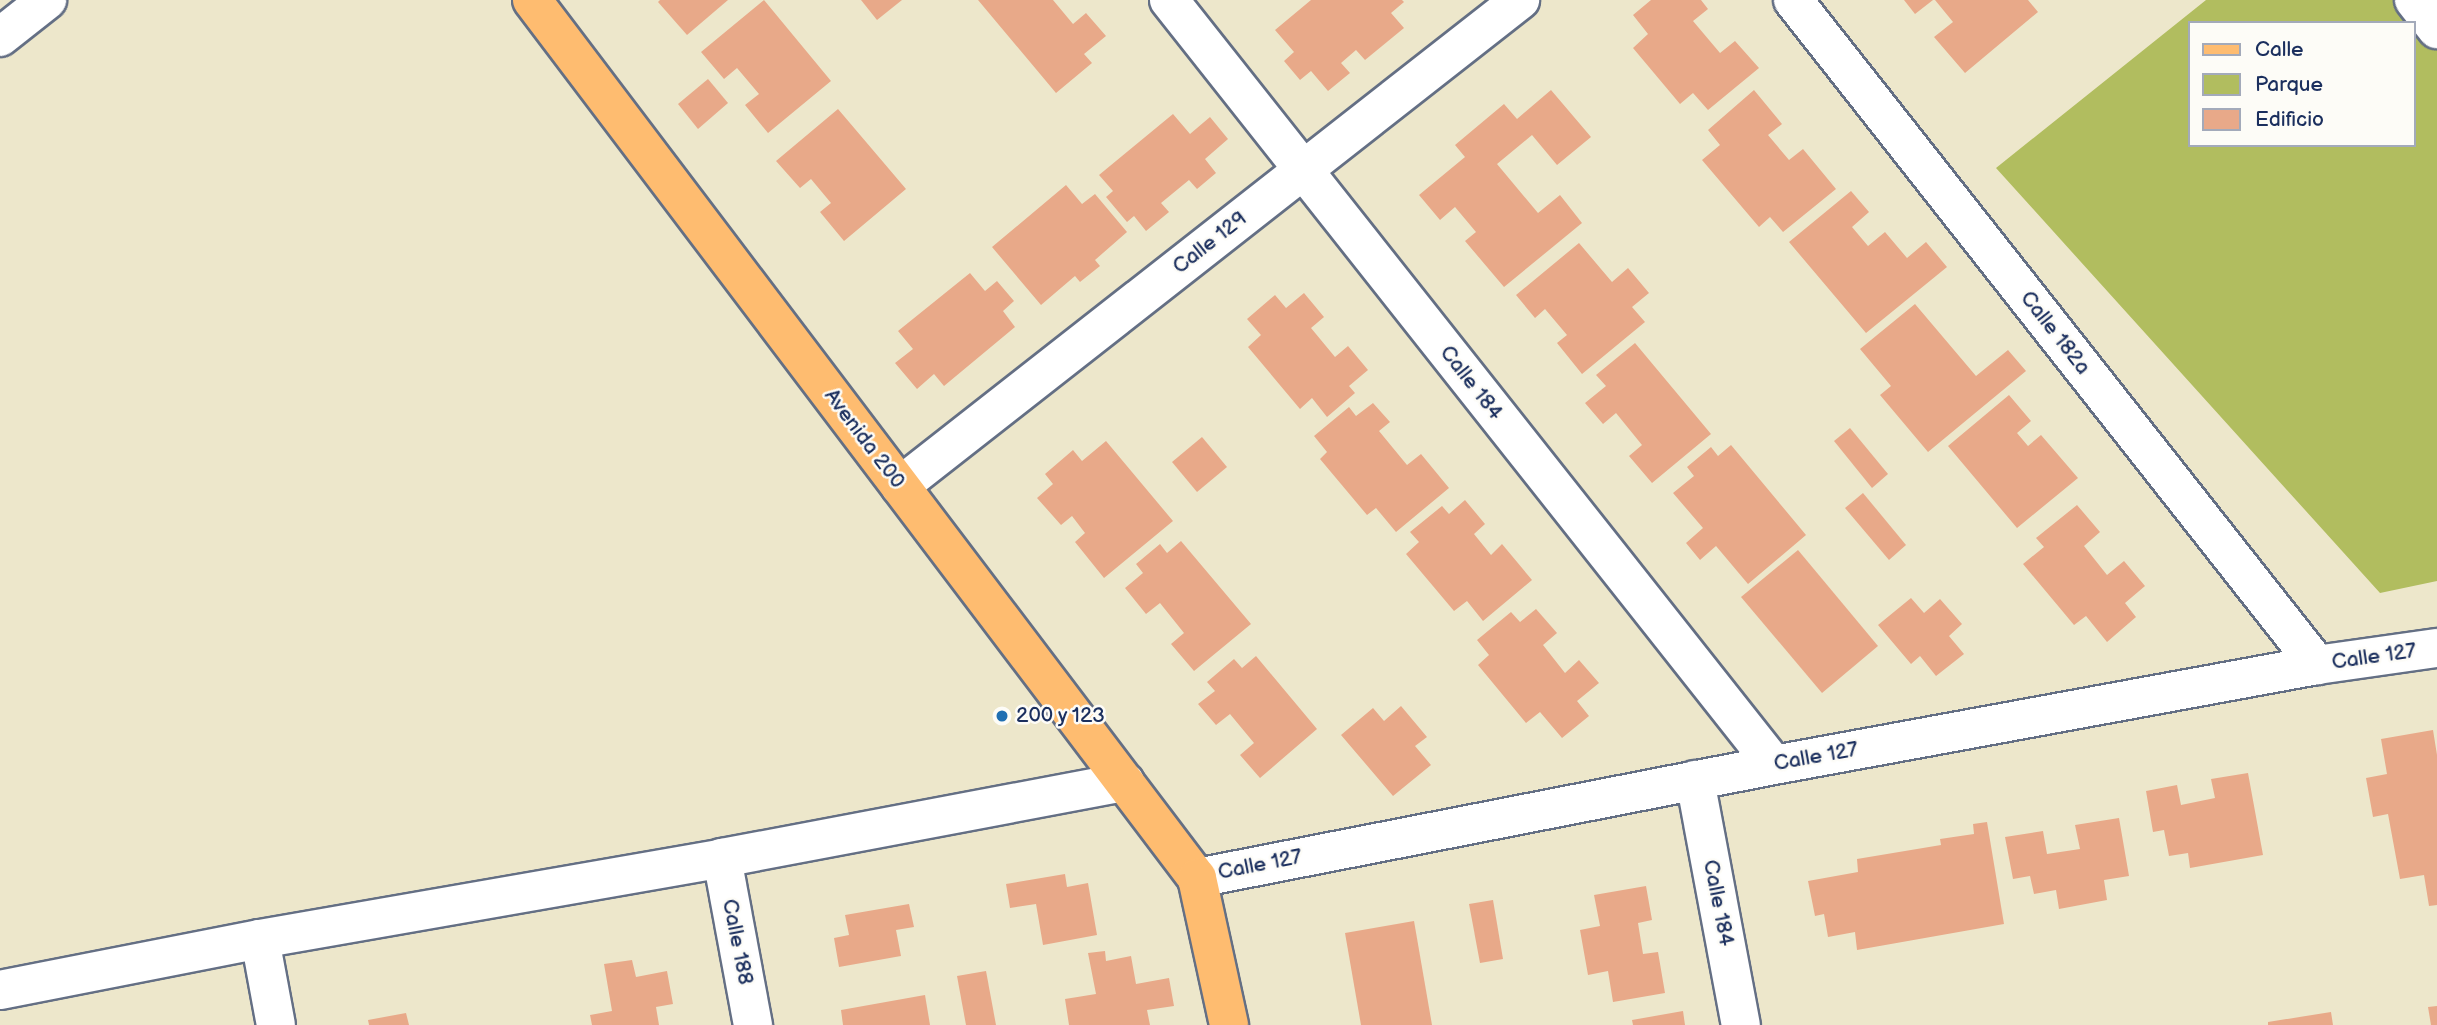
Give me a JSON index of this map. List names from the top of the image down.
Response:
{
  "streets": {
    "main road": ["Avenida 200"],
    "street": [
      "Calle 129",
      "Calle 182a",
      "Calle 184",
      "Calle 127",
      "Calle 188"
    ]
  },
  "crossings": [
    ["Calle 129", "Calle 184"],
    ["Calle 129", "Avenida 200"],
    ["Calle 182a", "Calle 127"],
    ["Calle 184", "Calle 127"],
    ["Avenida 200", "Calle 127"]
  ],
  "places": ["200 y 123"],
  "legend": ["Calle", "Parque", "Edificio"]
}
